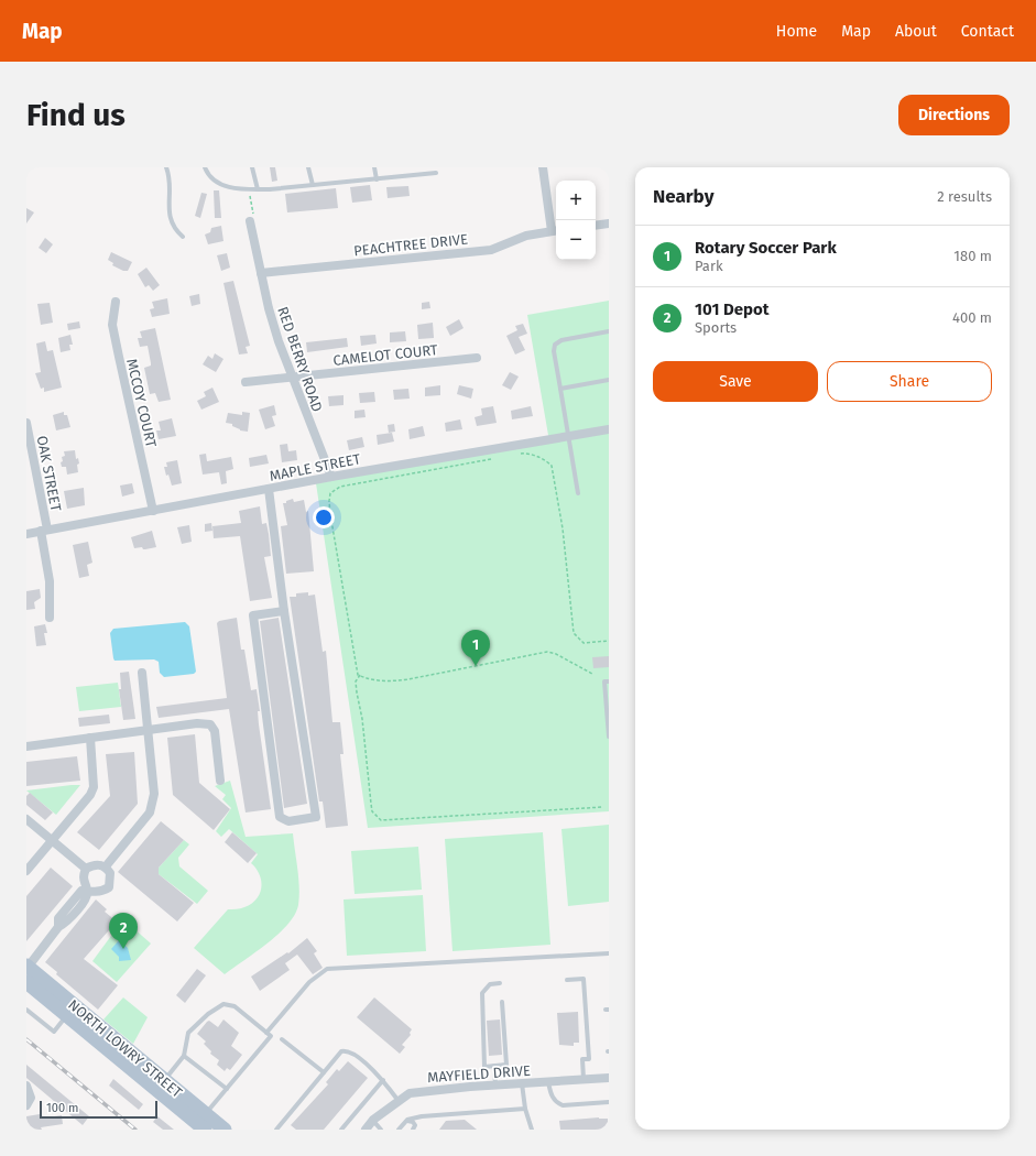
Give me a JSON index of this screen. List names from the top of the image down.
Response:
{
  "streets": {
    "main road": ["NORTH LOWRY STREET"],
    "street": [
      "PEACHTREE DRIVE",
      "CAMELOT COURT",
      "RED BERRY ROAD",
      "MCCOY COURT",
      "MAPLE STREET",
      "OAK STREET",
      "MAYFIELD DRIVE"
    ]
  },
  "crossings": [
    ["PEACHTREE DRIVE", "RED BERRY ROAD"],
    ["CAMELOT COURT", "RED BERRY ROAD"],
    ["RED BERRY ROAD", "MAPLE STREET"],
    ["MCCOY COURT", "MAPLE STREET"],
    ["MAPLE STREET", "OAK STREET"]
  ],
  "scale_bar": "100 m",
  "page": {
    "header": "Map",
    "nav": [
      "Home",
      "Map",
      "About",
      "Contact"
    ],
    "buttons": [
      "Directions",
      ["Save", "Share"]
    ],
    "title": "Find us",
    "heading": ["Nearby", "2 results"],
    "map_buttons": ["+", "−"],
    "list": [
      {
        "mark": "1",
        "name": "Rotary Soccer Park",
        "note": "Park",
        "value": "180 m"
      },
      {
        "mark": "2",
        "name": "101 Depot",
        "note": "Sports",
        "value": "400 m"
      }
    ],
    "pins": ["1", "2"],
    "scale": "100 m"
  }
}
